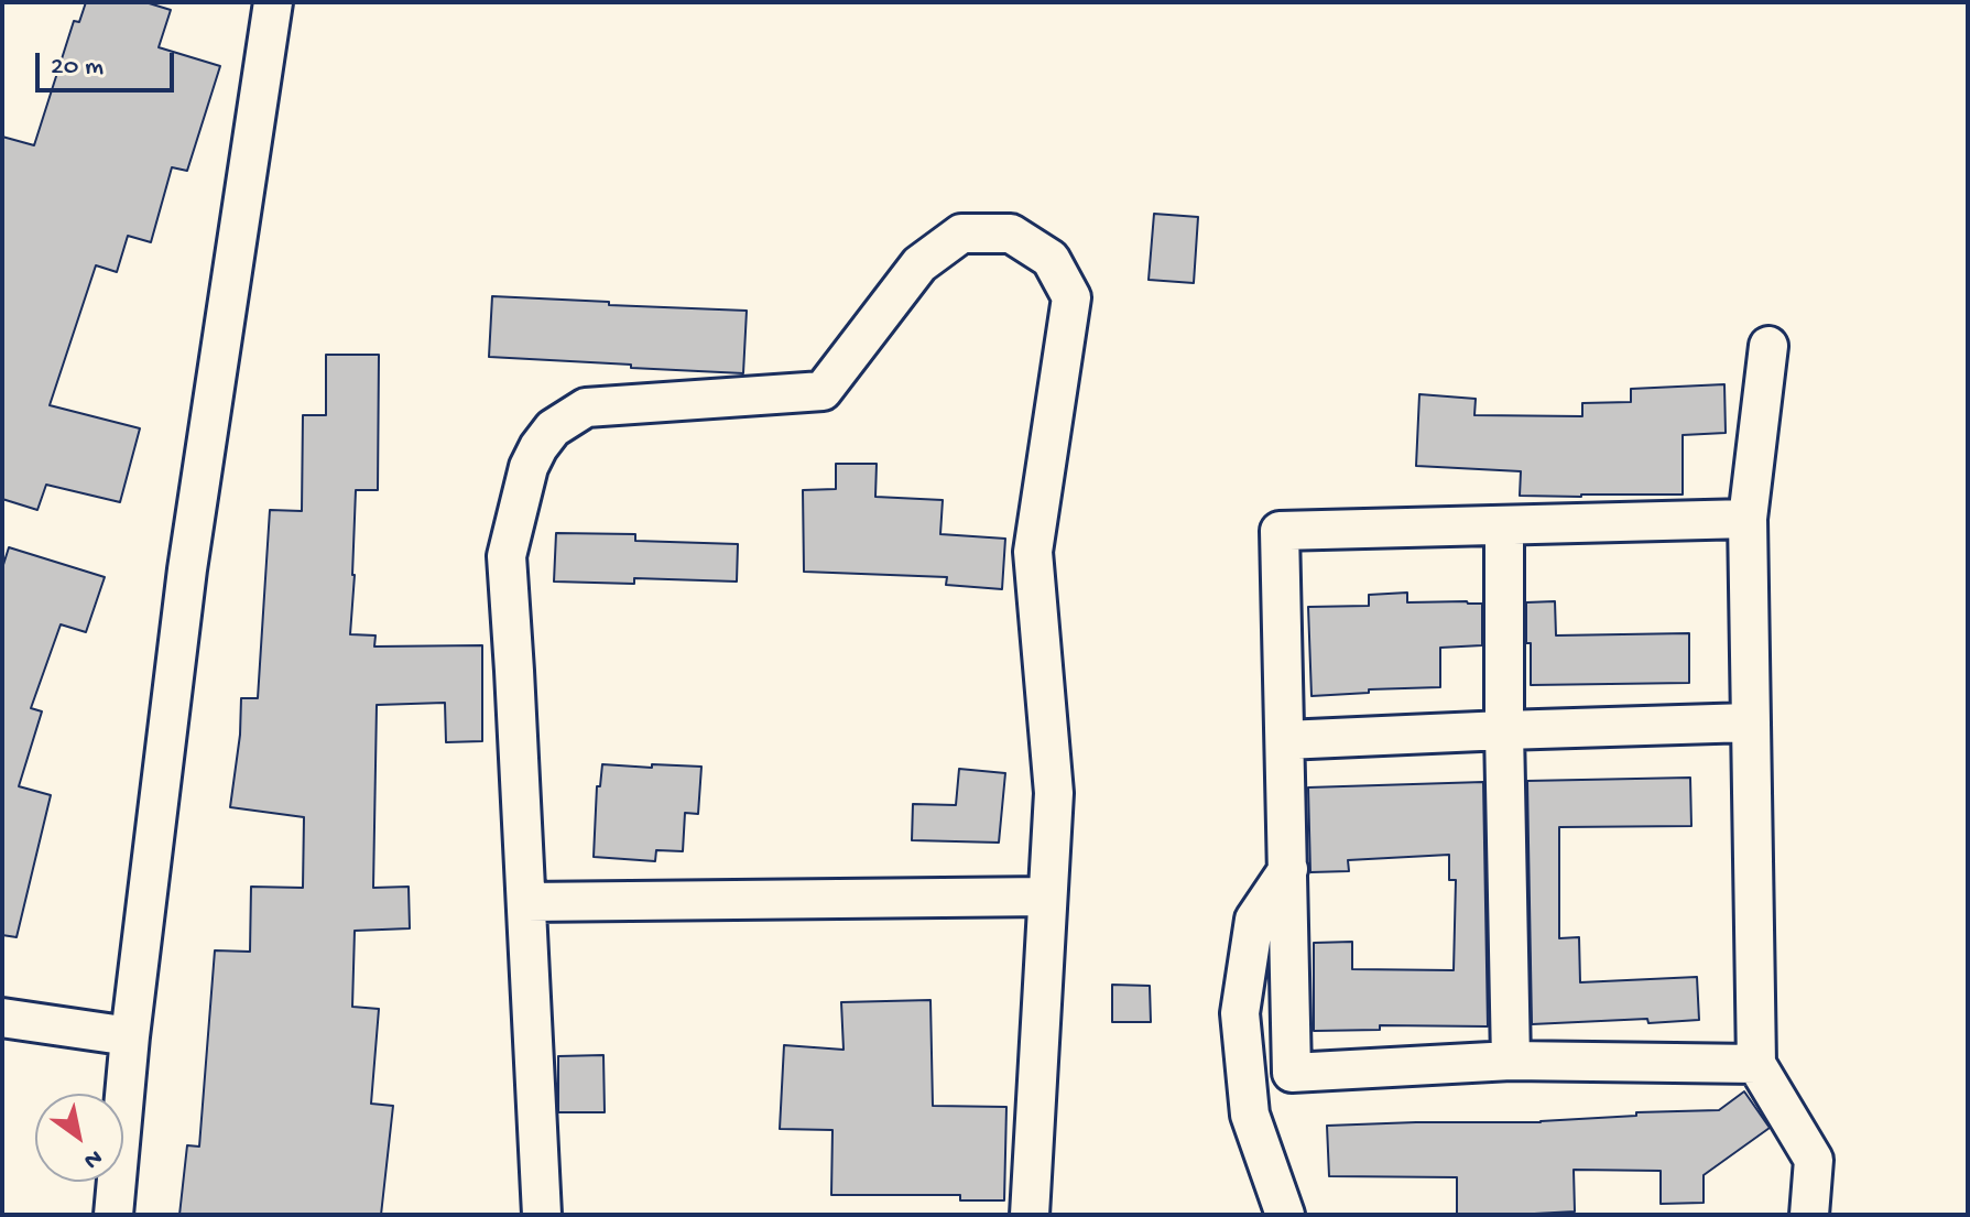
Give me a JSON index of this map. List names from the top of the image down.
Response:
{
  "scale_bar": "20 m",
  "north": "bottom right"
}
